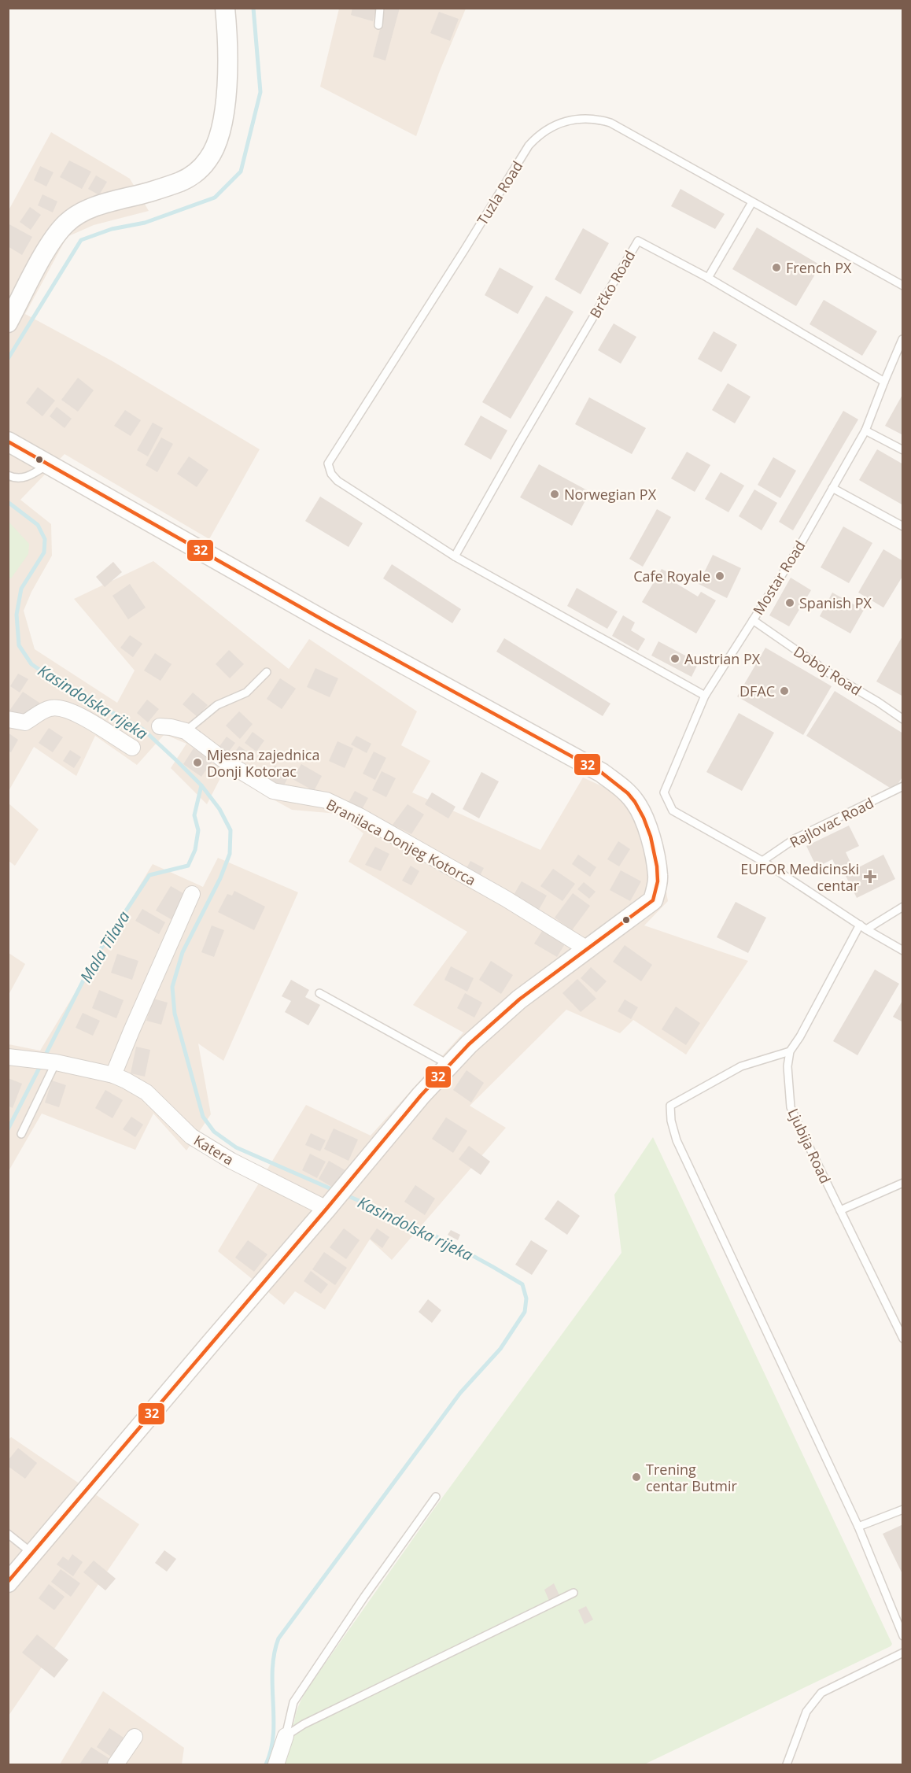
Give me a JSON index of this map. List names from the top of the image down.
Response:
{
  "streets": {
    "street": ["Branilaca Donjeg Kotorca", "Katera"],
    "lane": [
      "Tuzla Road",
      "Brčko Road",
      "Mostar Road",
      "Doboj Road",
      "Rajlovac Road",
      "Ljubija Road"
    ]
  },
  "crossings": [
    ["Tuzla Road", "Brčko Road"],
    ["Brčko Road", "Mostar Road"],
    ["Mostar Road", "Doboj Road"],
    ["Mostar Road", "Rajlovac Road"]
  ],
  "water": ["Kasindolska rijeka", "Mala Tilava"],
  "places": {
    "other": [
      "French PX",
      "Norwegian PX",
      "Cafe Royale",
      "Spanish PX",
      "Austrian PX",
      "DFAC",
      "Mjesna zajednica Donji Kotorac",
      "Trening centar Butmir"
    ],
    "health": ["EUFOR Medicinski centar"]
  },
  "lines": ["transit line 32"]
}
